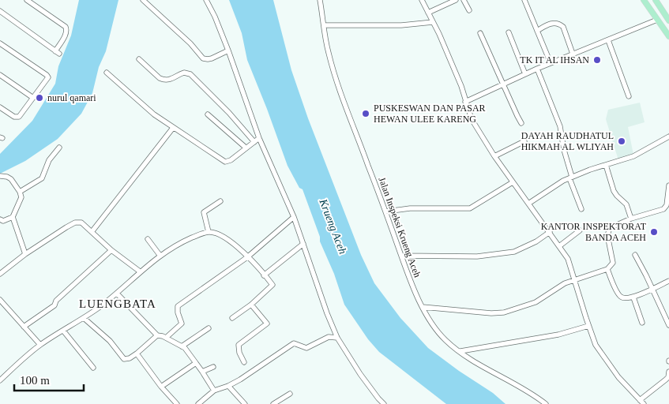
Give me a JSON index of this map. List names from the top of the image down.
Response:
{
  "streets": {
    "street": ["Jalan Inspeksi Krueng Aceh"]
  },
  "districts": ["LUENGBATA"],
  "water": ["Krueng Aceh"],
  "places": [
    "TK IT AL IHSAN",
    "nurul qamari",
    "PUSKESWAN DAN PASAR HEWAN ULEE KARENG",
    "DAYAH RAUDHATUL HIKMAH AL WLIYAH",
    "KANTOR INSPEKTORAT BANDA ACEH"
  ],
  "scale_bar": "100 m"
}
